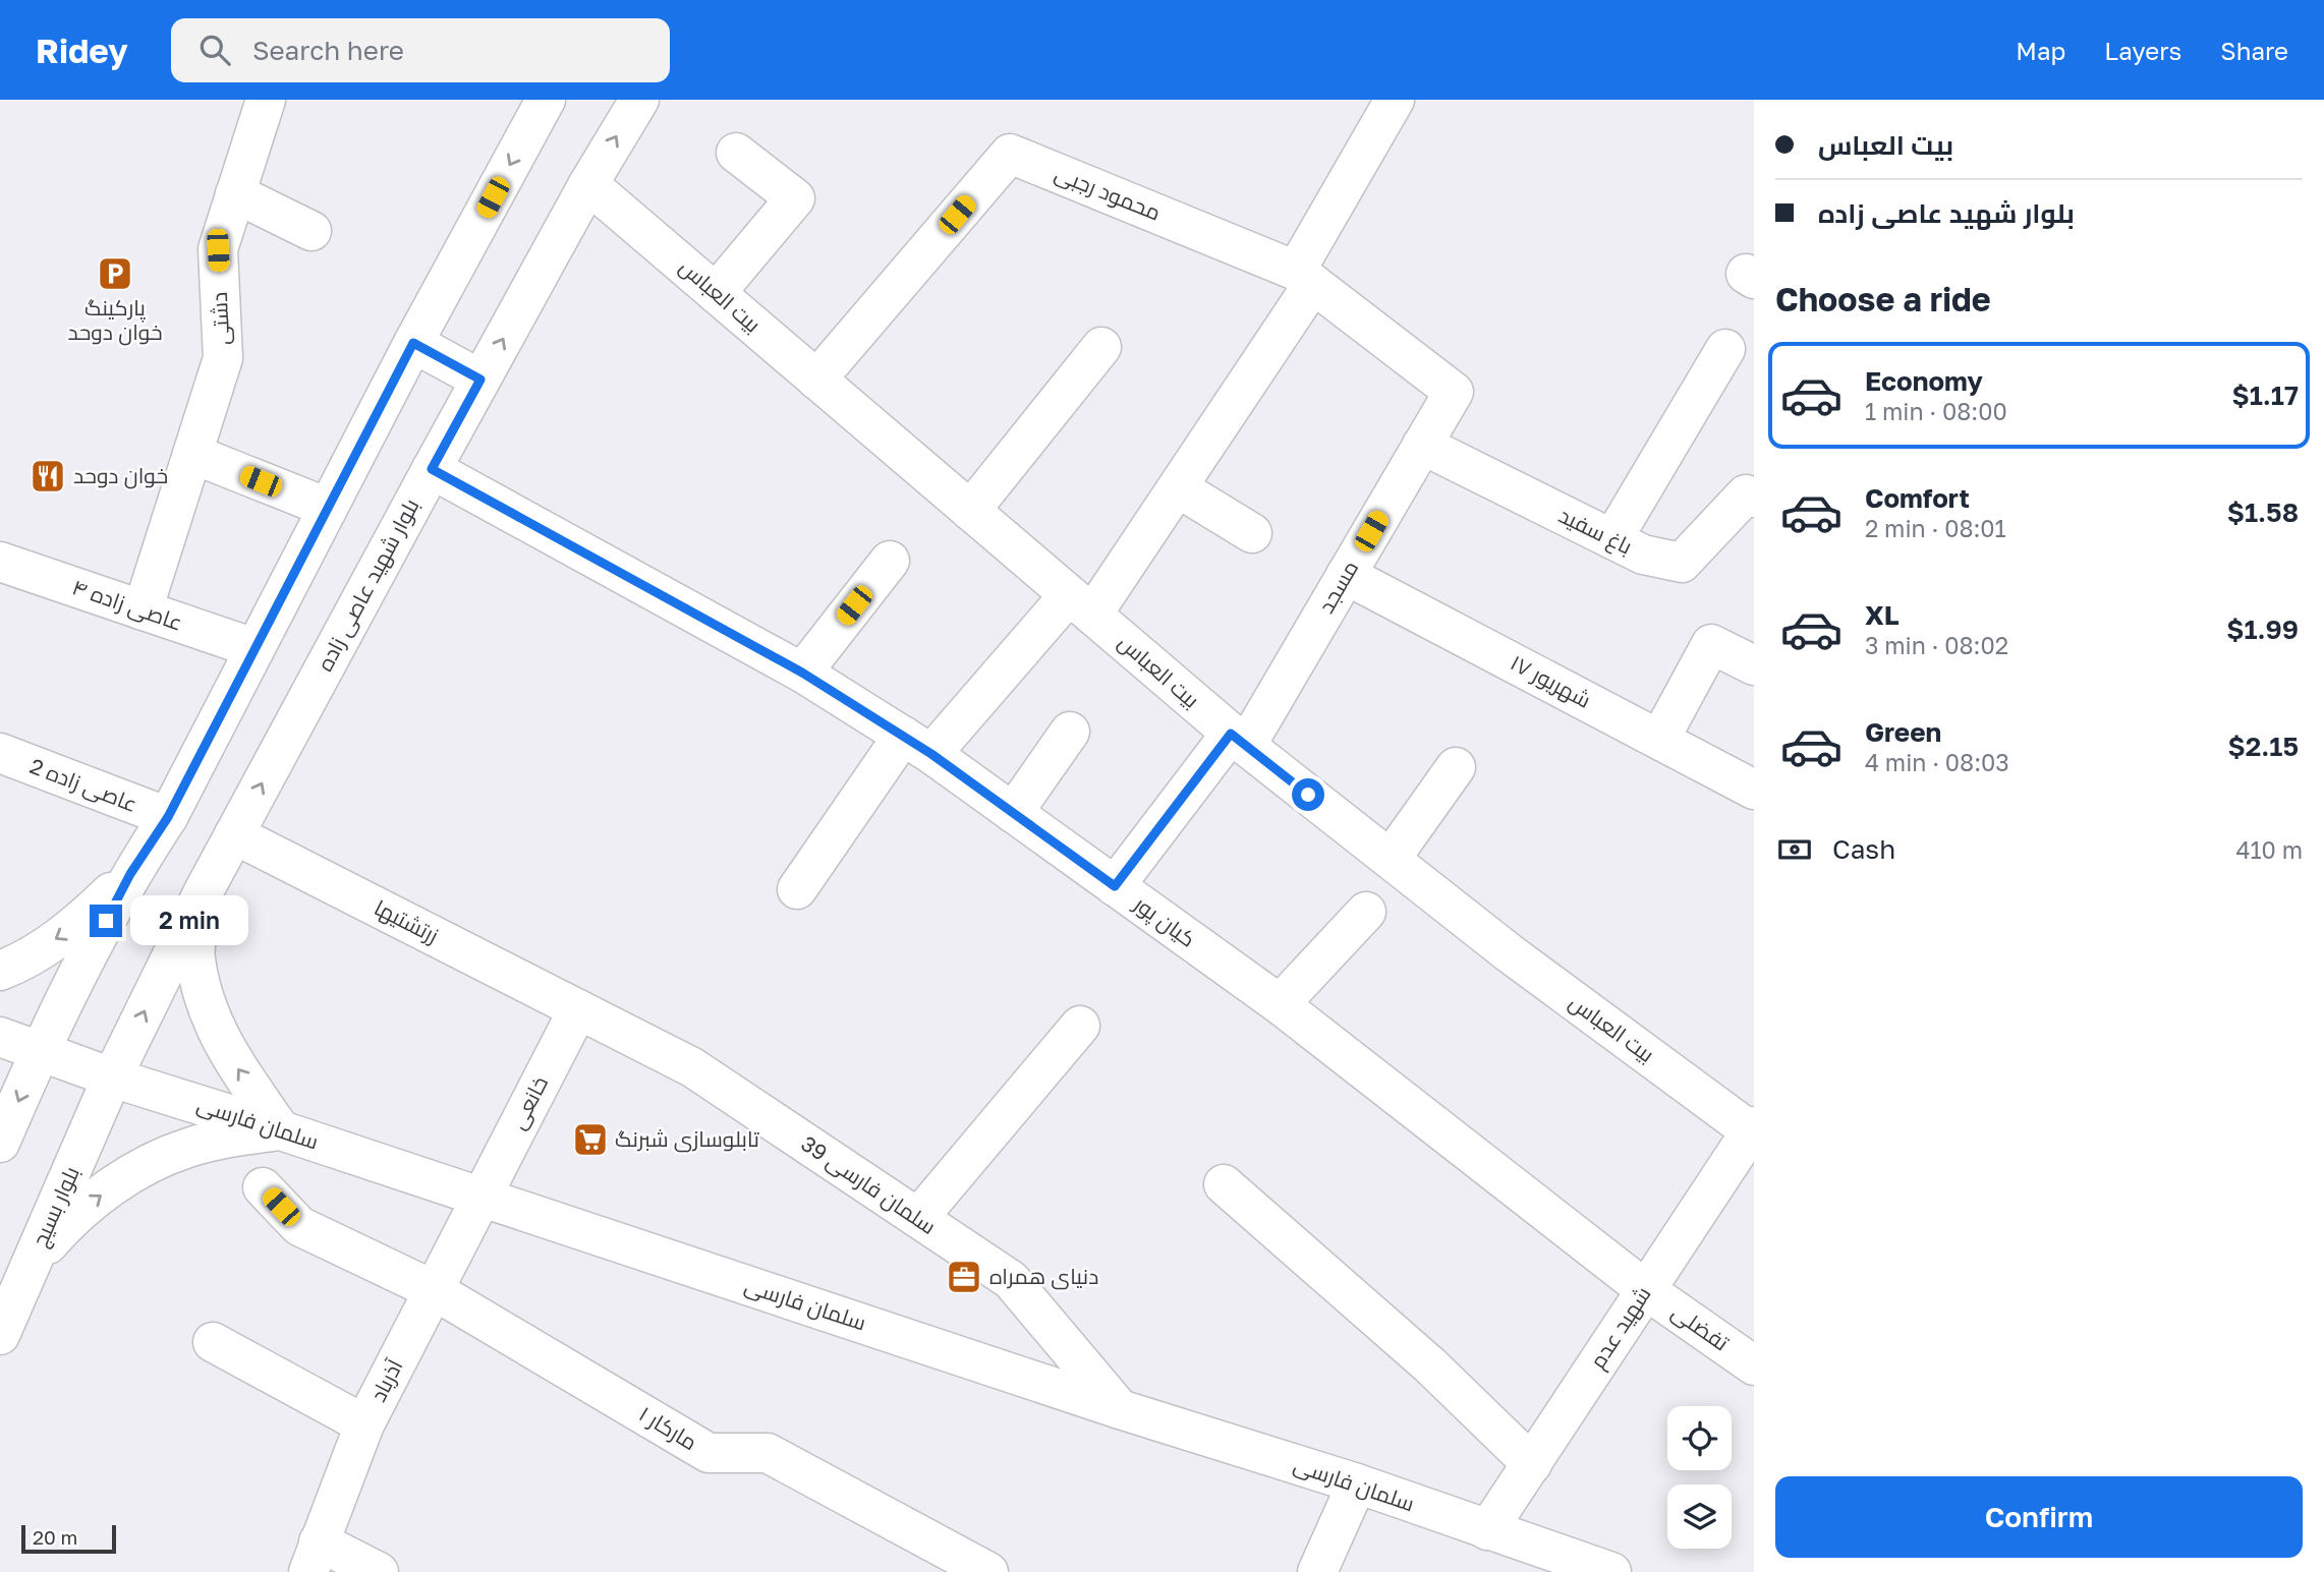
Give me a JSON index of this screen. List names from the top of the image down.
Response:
{
  "streets": {
    "street": [
      "محمود رجبی",
      "بیت العباس",
      "دشتی",
      "باغ سفید",
      "بلوار شهید عاصی زاده",
      "مسجد",
      "عاصی زاده ۴",
      "۱۷ شهریور",
      "عاصی زاده 2",
      "زرتشتیها",
      "کیان پور",
      "خانعی",
      "سلمان فارسی",
      "سلمان فارسی 39",
      "بلوار بسیج",
      "شهید عدم",
      "تفضلی",
      "آذرباد",
      "مارکار ۱"
    ]
  },
  "crossings": [
    ["محمود رجبی", "بیت العباس"],
    ["محمود رجبی", "مسجد"],
    ["بیت العباس", "بلوار شهید عاصی زاده"],
    ["بیت العباس", "مسجد"],
    ["بیت العباس", "شهید عدم"],
    ["دشتی", "عاصی زاده ۴"],
    ["باغ سفید", "مسجد"],
    ["بلوار شهید عاصی زاده", "زرتشتیها"],
    ["بلوار شهید عاصی زاده", "کیان پور"],
    ["بلوار شهید عاصی زاده", "سلمان فارسی"],
    ["بلوار شهید عاصی زاده", "بلوار بسیج"],
    ["مسجد", "۱۷ شهریور"],
    ["مسجد", "کیان پور"],
    ["زرتشتیها", "خانعی"],
    ["زرتشتیها", "سلمان فارسی 39"],
    ["کیان پور", "شهید عدم"],
    ["کیان پور", "تفضلی"],
    ["خانعی", "سلمان فارسی"],
    ["خانعی", "سلمان فارسی 39"],
    ["خانعی", "آذرباد"],
    ["سلمان فارسی", "سلمان فارسی 39"],
    ["سلمان فارسی", "بلوار بسیج"],
    ["سلمان فارسی", "شهید عدم"],
    ["سلمان فارسی", "آذرباد"],
    ["شهید عدم", "تفضلی"],
    ["آذرباد", "مارکار ۱"]
  ],
  "places": {
    "parking": ["پارکینگ خوان دوحد"],
    "restaurant": ["خوان دوحد"],
    "supermarket": ["تابلوسازی شبرنگ"],
    "office": ["دنیای همراه"]
  },
  "scale_bar": "20 m",
  "page": {
    "header": "Ridey",
    "search": "Search here",
    "nav": ["Map", "Layers", "Share"],
    "banner": ["بیت العباس", "بلوار شهید عاصی زاده"],
    "heading": "Choose a ride",
    "list": [
      {
        "name": "Economy",
        "note": "1 min · 08:00",
        "value": "$1.17"
      },
      {
        "name": "Comfort",
        "note": "2 min · 08:01",
        "value": "$1.58"
      },
      {
        "name": "XL",
        "note": "3 min · 08:02",
        "value": "$1.99"
      },
      {
        "name": "Green",
        "note": "4 min · 08:03",
        "value": "$2.15"
      }
    ],
    "pay": ["Cash", "410 m"],
    "bubble": "2 min",
    "buttons": "Confirm",
    "scale": "20 m"
  }
}
